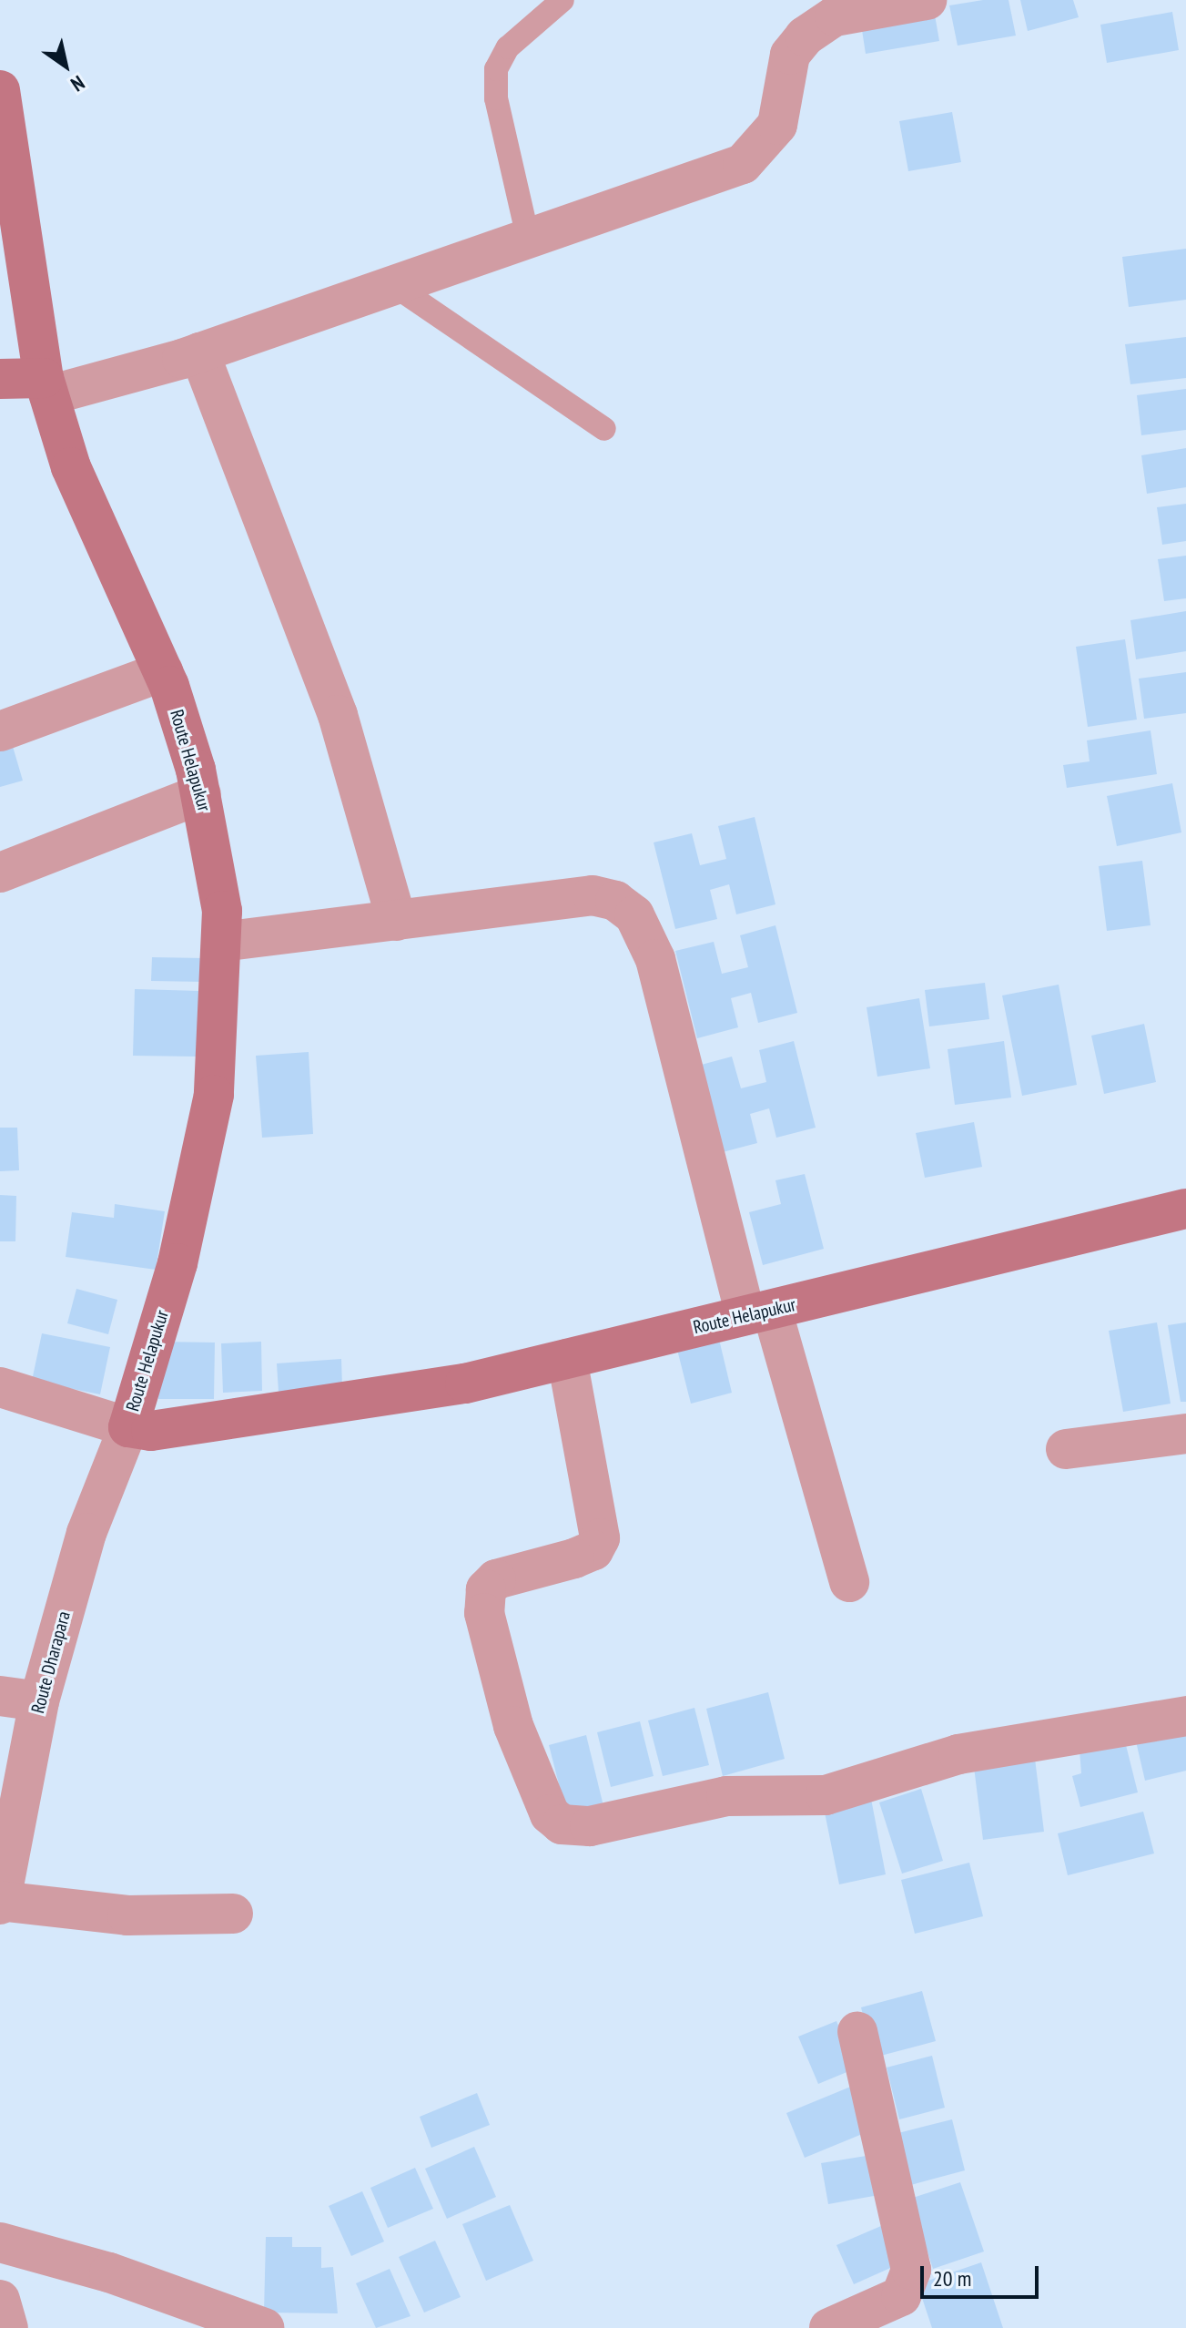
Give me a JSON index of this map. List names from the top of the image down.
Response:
{
  "streets": {
    "street": ["Route Helapukur", "Route Dharapara"]
  },
  "crossings": [
    ["Route Helapukur", "Route Dharapara"]
  ],
  "scale_bar": "20 m",
  "north": "bottom right"
}
